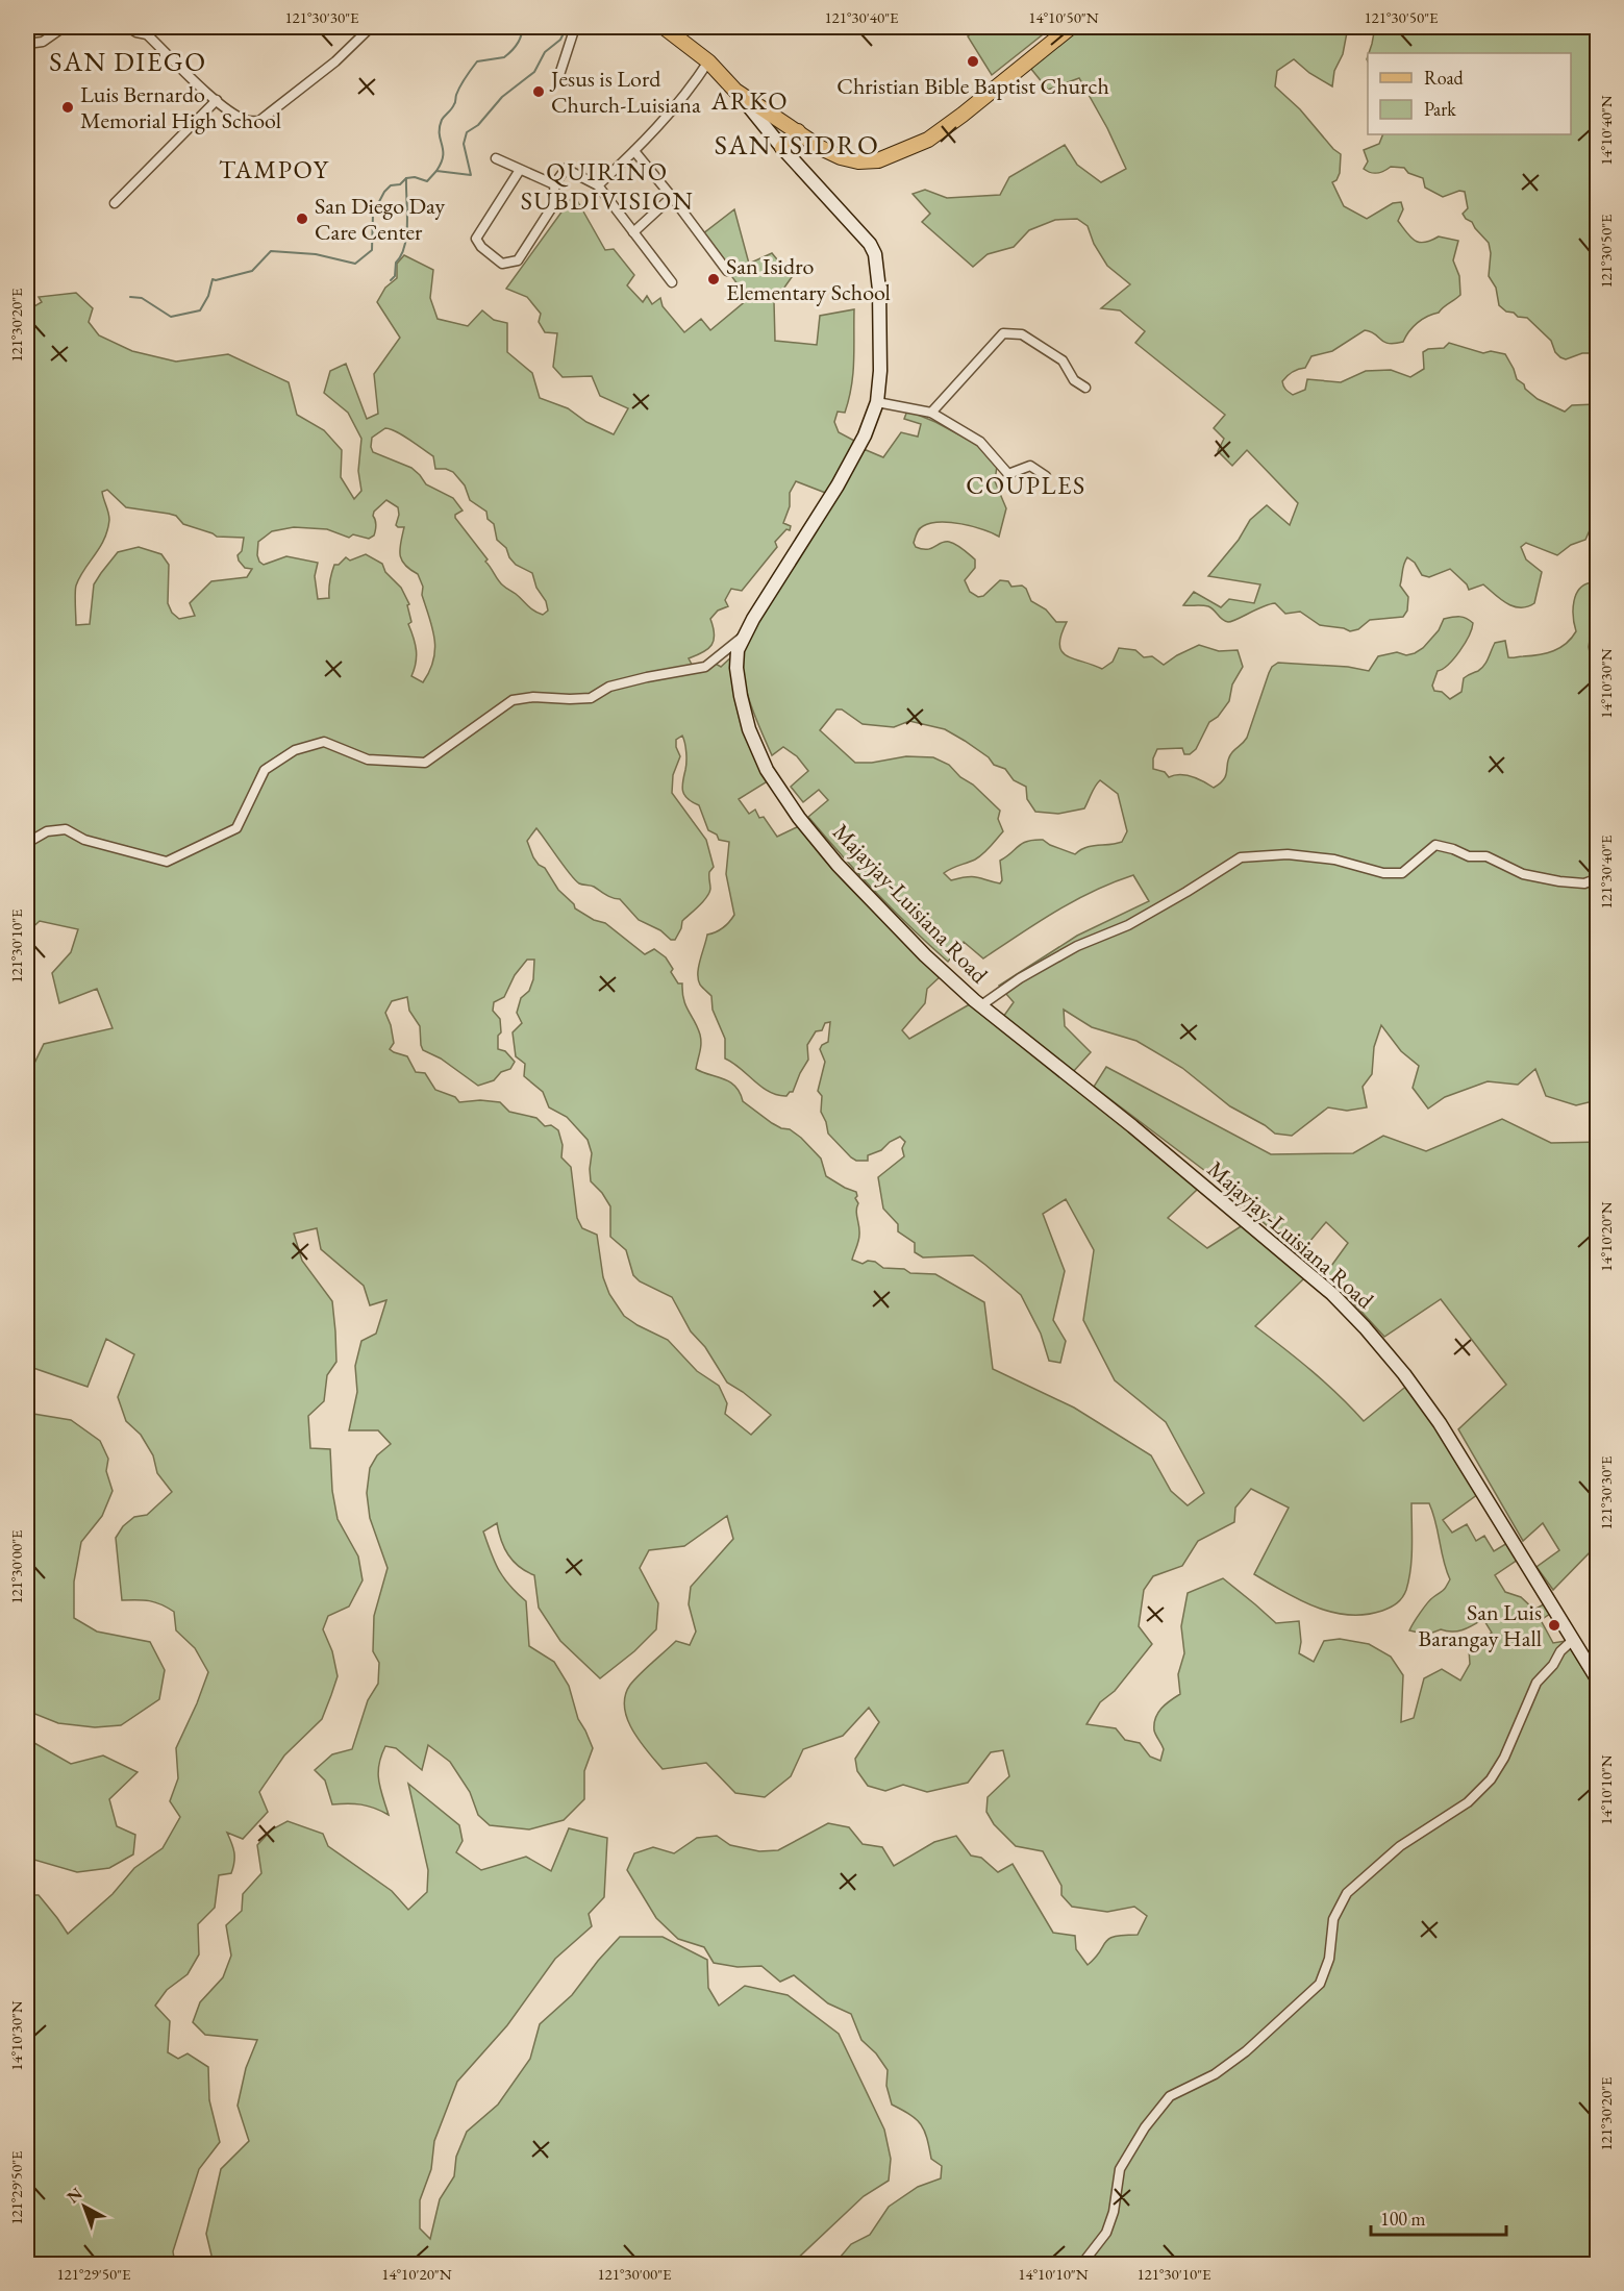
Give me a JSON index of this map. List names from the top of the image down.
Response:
{
  "streets": {
    "street": ["Majayjay-Luisiana Road"]
  },
  "districts": [
    "SAN DIEGO",
    "ARKO",
    "SAN ISIDRO",
    "TAMPOY",
    "QUIRINO SUBDIVISION",
    "COUPLES"
  ],
  "places": [
    "Christian Bible Baptist Church",
    "Jesus is Lord Church-Luisiana",
    "Luis Bernardo Memorial High School",
    "San Diego Day Care Center",
    "San Isidro Elementary School",
    "San Luis Barangay Hall"
  ],
  "legend": ["Road", "Park"],
  "scale_bar": "100 m",
  "north": "top left",
  "coordinates": [
    "121°30'30\"E",
    "121°30'40\"E",
    "14°10'50\"N",
    "121°30'50\"E",
    "14°10'40\"N",
    "121°30'20\"E",
    "14°10'30\"N",
    "121°30'10\"E",
    "14°10'20\"N",
    "121°30'00\"E",
    "14°10'10\"N",
    "121°29'50\"E"
  ]
}
